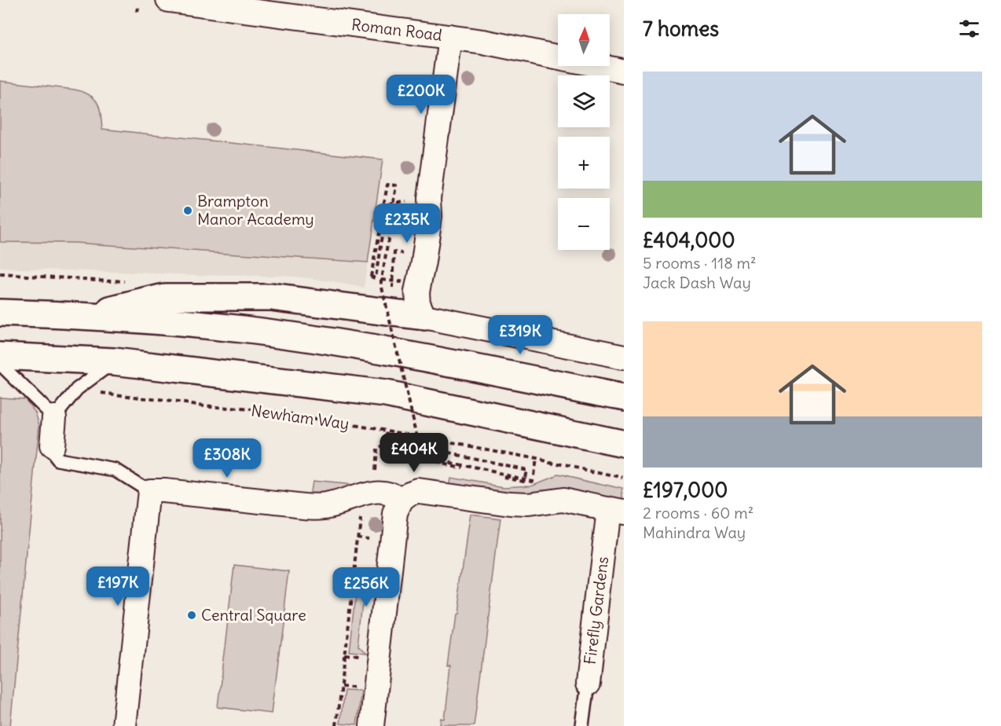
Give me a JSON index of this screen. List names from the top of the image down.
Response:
{
  "streets": {
    "street": ["Roman Road", "Firefly Gardens"],
    "path": ["Newham Way"]
  },
  "places": ["Brampton Manor Academy", "Central Square"],
  "north": "top",
  "page": {
    "heading": "7 homes",
    "map_buttons": ["+", "−"],
    "list": [
      {
        "name": "£404,000",
        "note": "5 rooms · 118 m² · Jack Dash Way"
      },
      {
        "name": "£197,000",
        "note": "2 rooms · 60 m² · Mahindra Way"
      }
    ],
    "price": [
      "£200K",
      "£235K",
      "£319K",
      "£404K",
      "£308K",
      "£197K",
      "£256K"
    ]
  }
}
